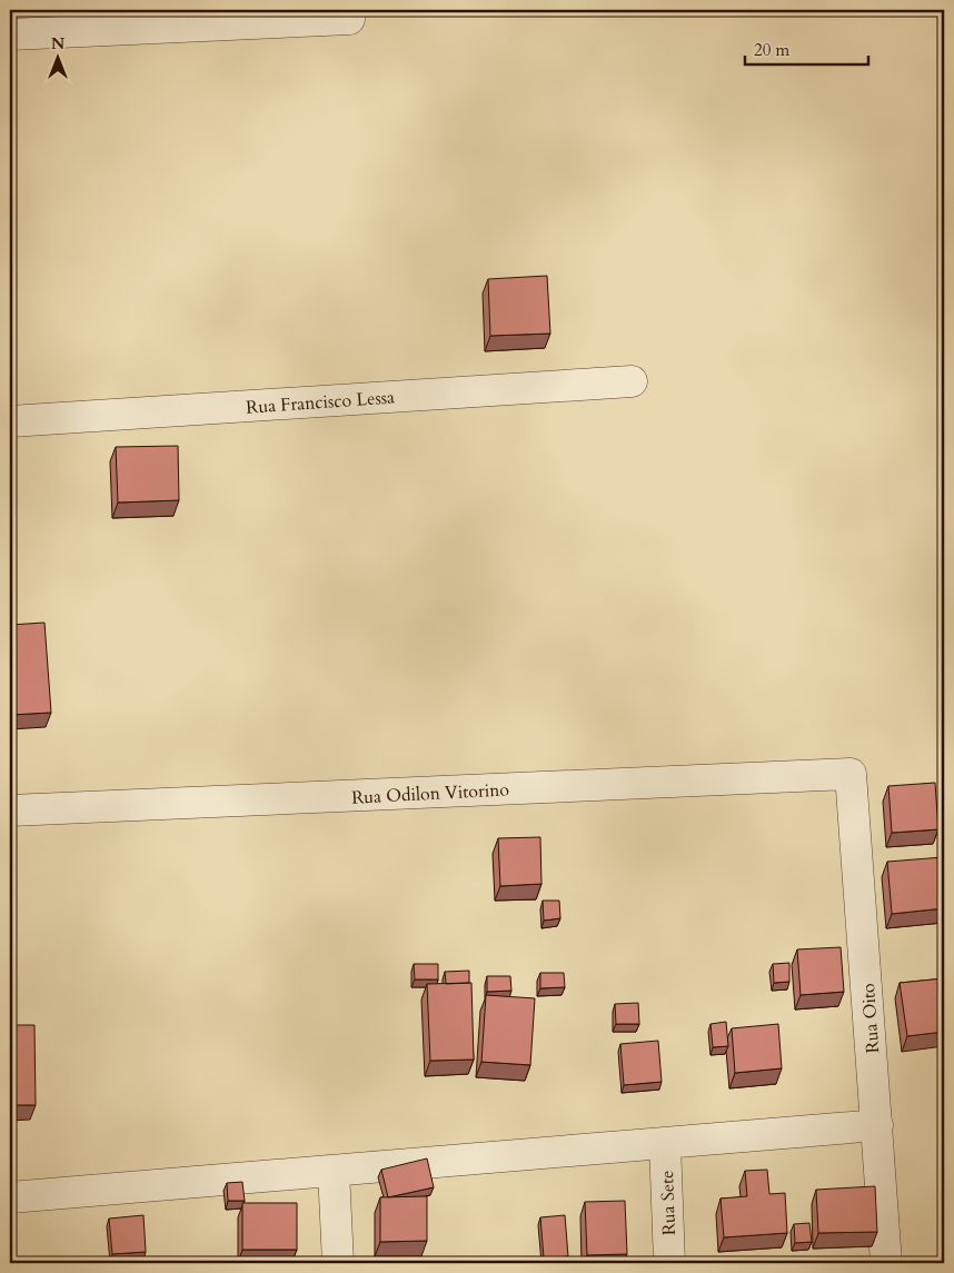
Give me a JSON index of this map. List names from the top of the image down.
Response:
{
  "streets": {
    "street": [
      "Rua Francisco Lessa",
      "Rua Odilon Vitorino",
      "Rua Oito",
      "Rua Sete"
    ]
  },
  "crossings": [
    ["Rua Odilon Vitorino", "Rua Oito"]
  ],
  "scale_bar": "20 m",
  "north": "top"
}
